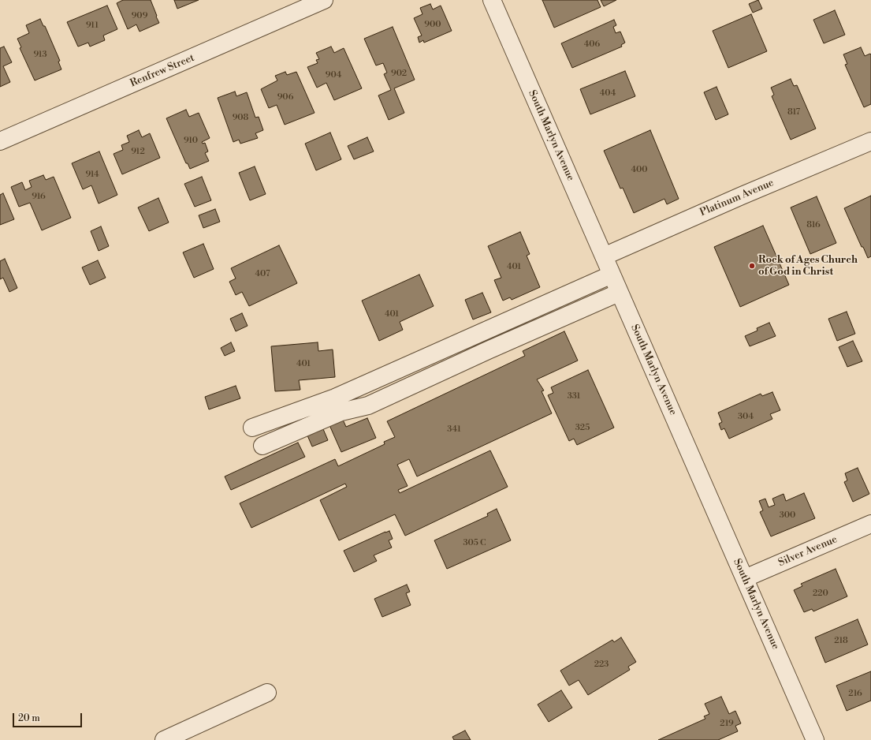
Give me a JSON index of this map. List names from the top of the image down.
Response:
{
  "streets": {
    "street": [
      "Renfrew Street",
      "South Marlyn Avenue",
      "Platinum Avenue",
      "Silver Avenue"
    ]
  },
  "crossings": [
    ["South Marlyn Avenue", "Platinum Avenue"],
    ["South Marlyn Avenue", "Silver Avenue"]
  ],
  "places": ["Rock of Ages Church of God in Christ"],
  "house_numbers": [
    "909",
    "900",
    "911",
    "406",
    "913",
    "902",
    "904",
    "404",
    "906",
    "817",
    "908",
    "910",
    "912",
    "400",
    "914",
    "916",
    "816",
    "401",
    "407",
    "401",
    "401",
    "331",
    "304",
    "325",
    "341",
    "300",
    "305 C",
    "220",
    "218",
    "223",
    "216",
    "219"
  ],
  "scale_bar": "20 m"
}
